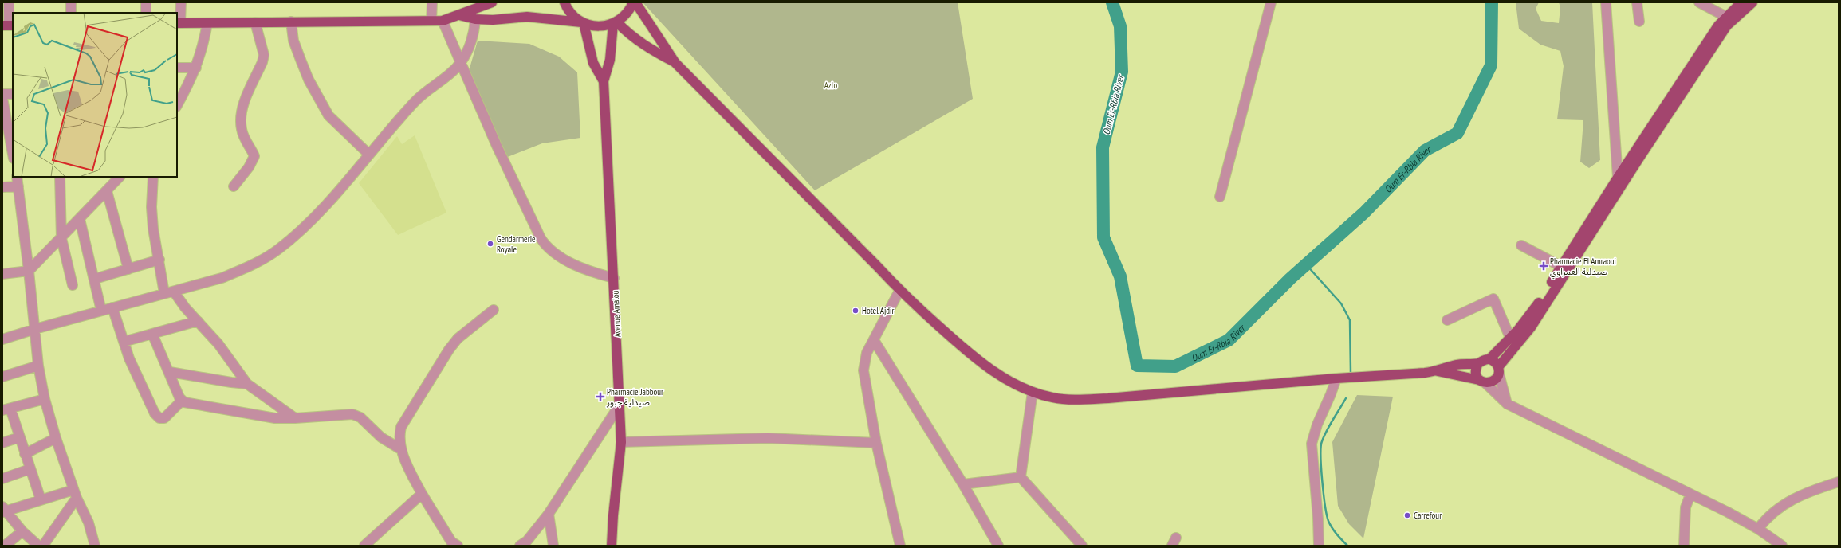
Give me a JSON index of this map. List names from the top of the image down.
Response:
{
  "streets": {
    "main road": ["Avenue Amalou"]
  },
  "water": ["Oum Er-Rbia River"],
  "parks": ["Azlo"],
  "places": {
    "other": ["Gendarmerie Royale", "Hotel Ajdir", "Carrefour"],
    "health": ["Pharmacie El Amraoui صيدلية العمراوي", "Pharmacie Jabbour صيدلية جبور"]
  }
}
